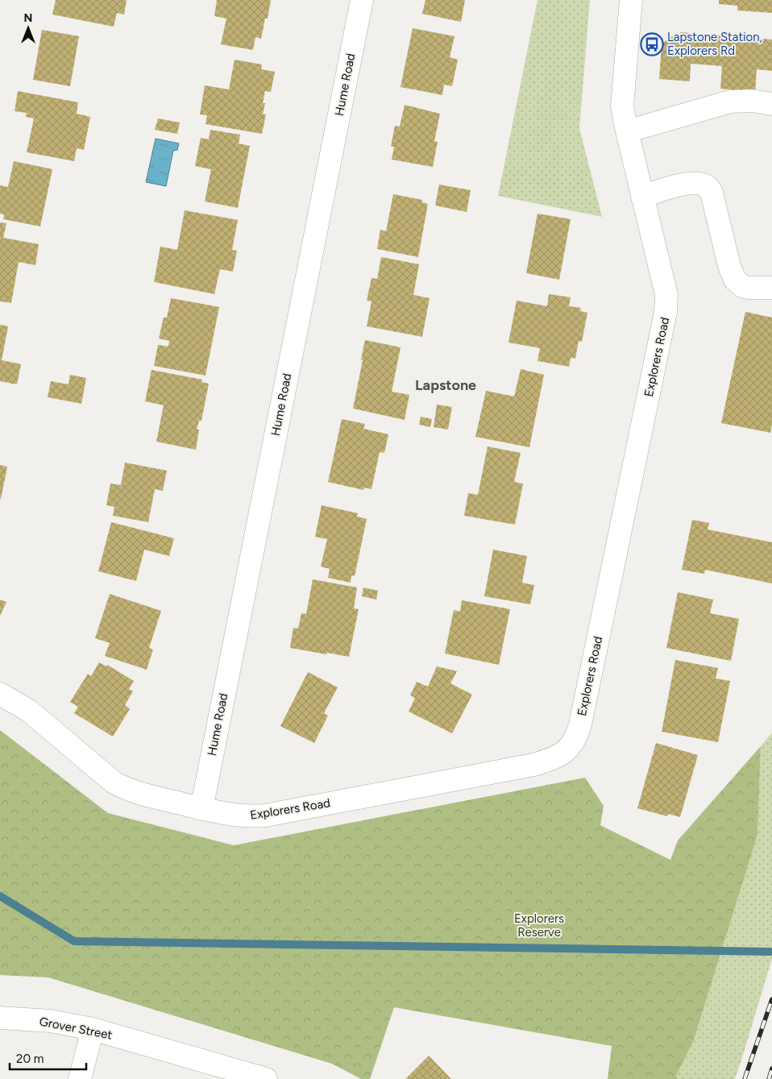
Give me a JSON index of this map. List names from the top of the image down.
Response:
{
  "streets": {
    "street": ["Hume Road", "Explorers Road", "Grover Street"]
  },
  "crossings": [
    ["Hume Road", "Explorers Road"]
  ],
  "districts": ["Lapstone"],
  "parks": ["Explorers Reserve"],
  "places": {
    "bus stop": ["Lapstone Station, Explorers Rd"]
  },
  "scale_bar": "20 m",
  "north": "top"
}
